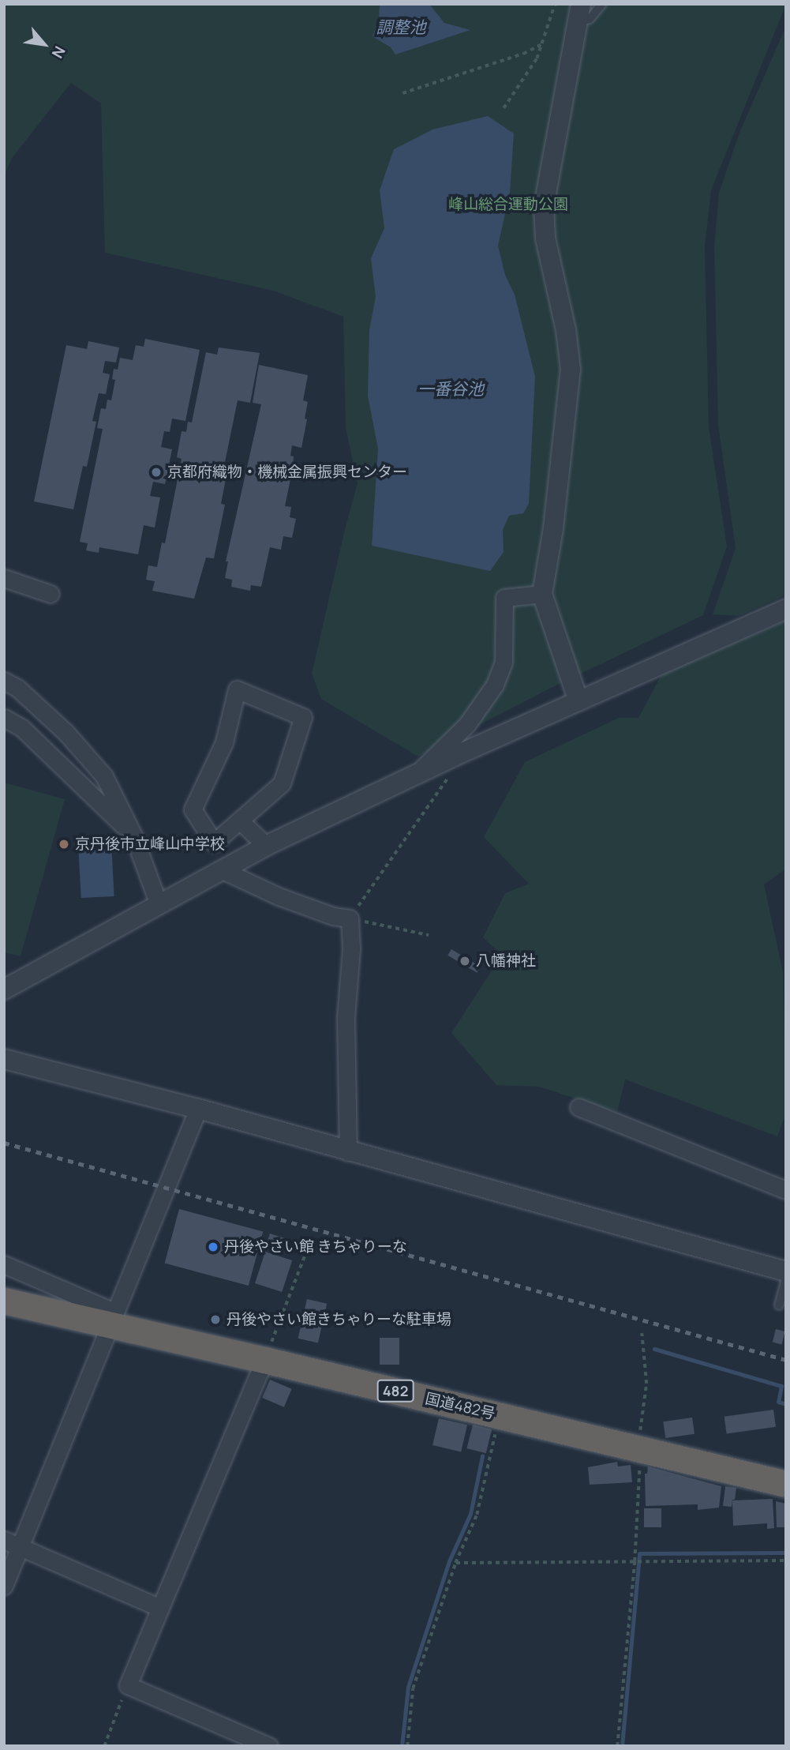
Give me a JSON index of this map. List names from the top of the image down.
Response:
{
  "streets": {
    "highway": ["482", "国道482号"]
  },
  "water": ["調整池", "一番谷池"],
  "parks": ["峰山総合運動公園"],
  "places": [
    "京都府織物・機械金属振興センター",
    "京丹後市立峰山中学校",
    "八幡神社",
    "丹後やさい館 きちゃりーな",
    "丹後やさい館きちゃりーな駐車場"
  ],
  "north": "bottom right"
}
